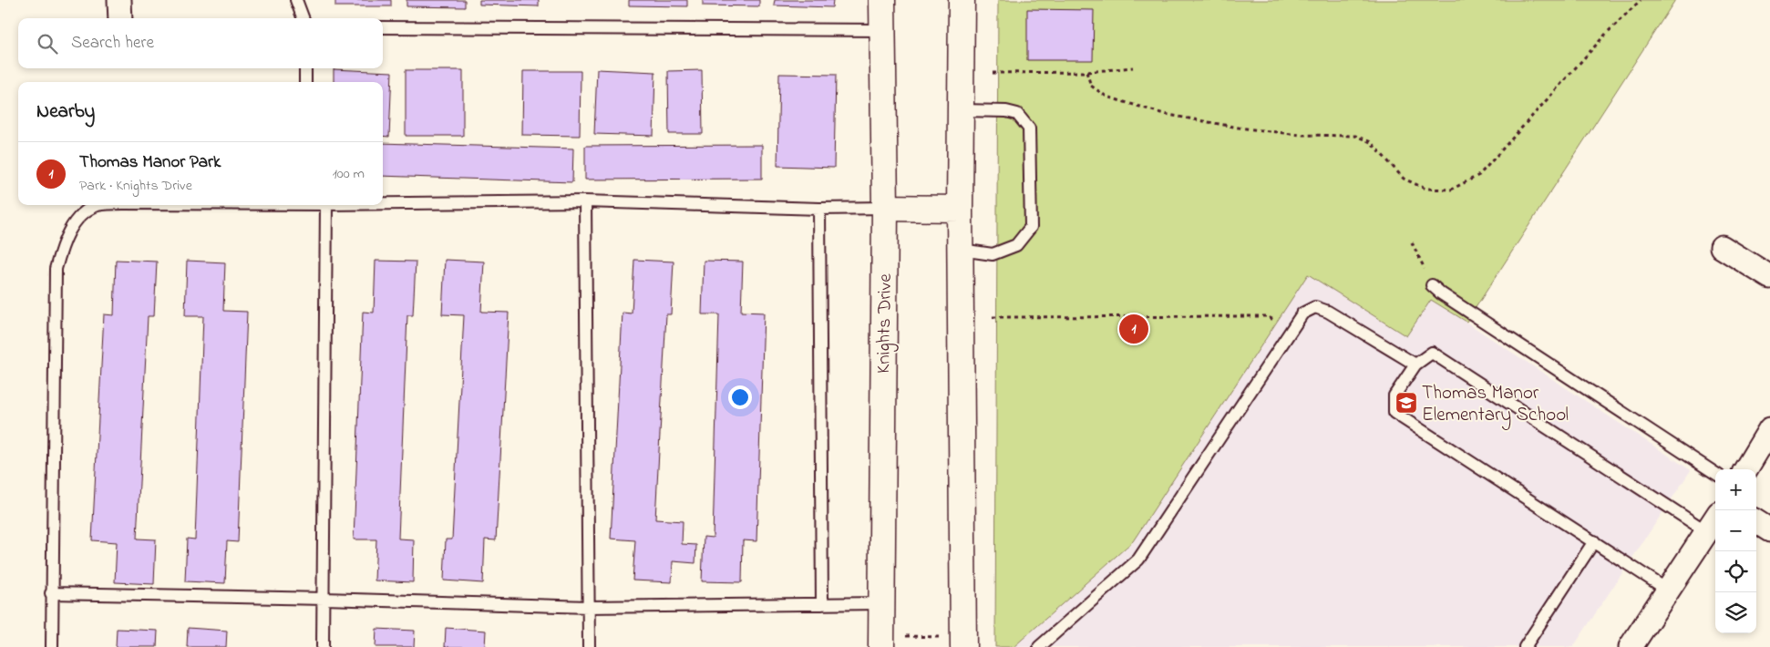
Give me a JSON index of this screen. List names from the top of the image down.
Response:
{
  "streets": {
    "street": ["Knights Drive"]
  },
  "places": {
    "school or university": ["Thomas Manor Elementary School"]
  },
  "page": {
    "search": "Search here",
    "heading": "Nearby",
    "list": [
      {
        "mark": "1",
        "name": "Thomas Manor Park",
        "note": "Park · Knights Drive",
        "value": "100 m"
      }
    ],
    "pins": "1",
    "map_buttons": ["+", "−"]
  }
}
